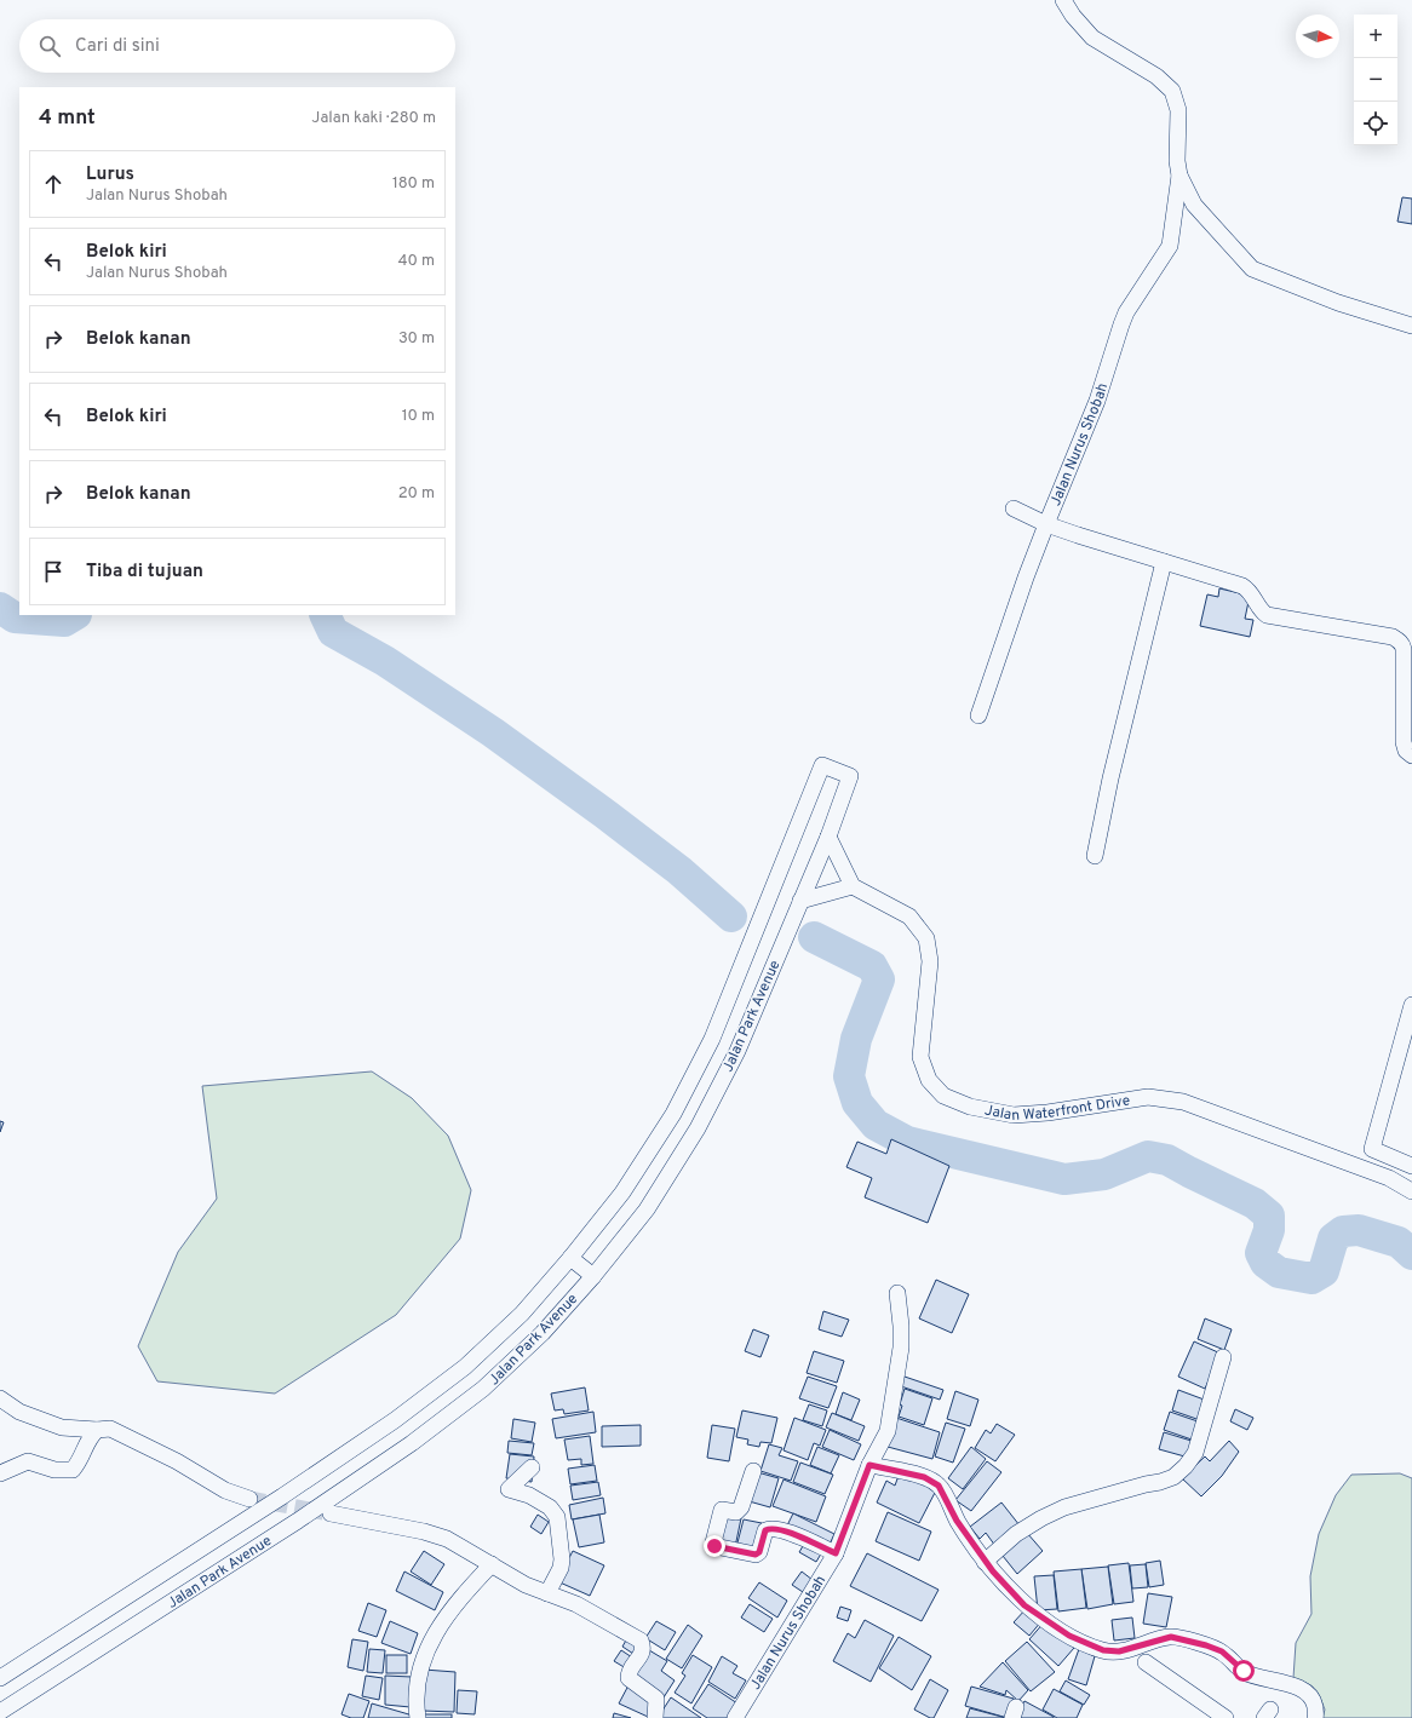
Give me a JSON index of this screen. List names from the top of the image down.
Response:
{
  "streets": {
    "street": ["Jalan Nurus Shobah", "Jalan Park Avenue", "Jalan Waterfront Drive"]
  },
  "north": "right",
  "page": {
    "map_buttons": ["+", "−"],
    "search": "Cari di sini",
    "heading": ["4 mnt", "Jalan kaki · 280 m"],
    "list": [
      ["Lurus", "Jalan Nurus Shobah", "180 m"],
      ["Belok kiri", "Jalan Nurus Shobah", "40 m"],
      ["Belok kanan", "30 m"],
      ["Belok kiri", "10 m"],
      ["Belok kanan", "20 m"],
      "Tiba di tujuan"
    ]
  }
}
